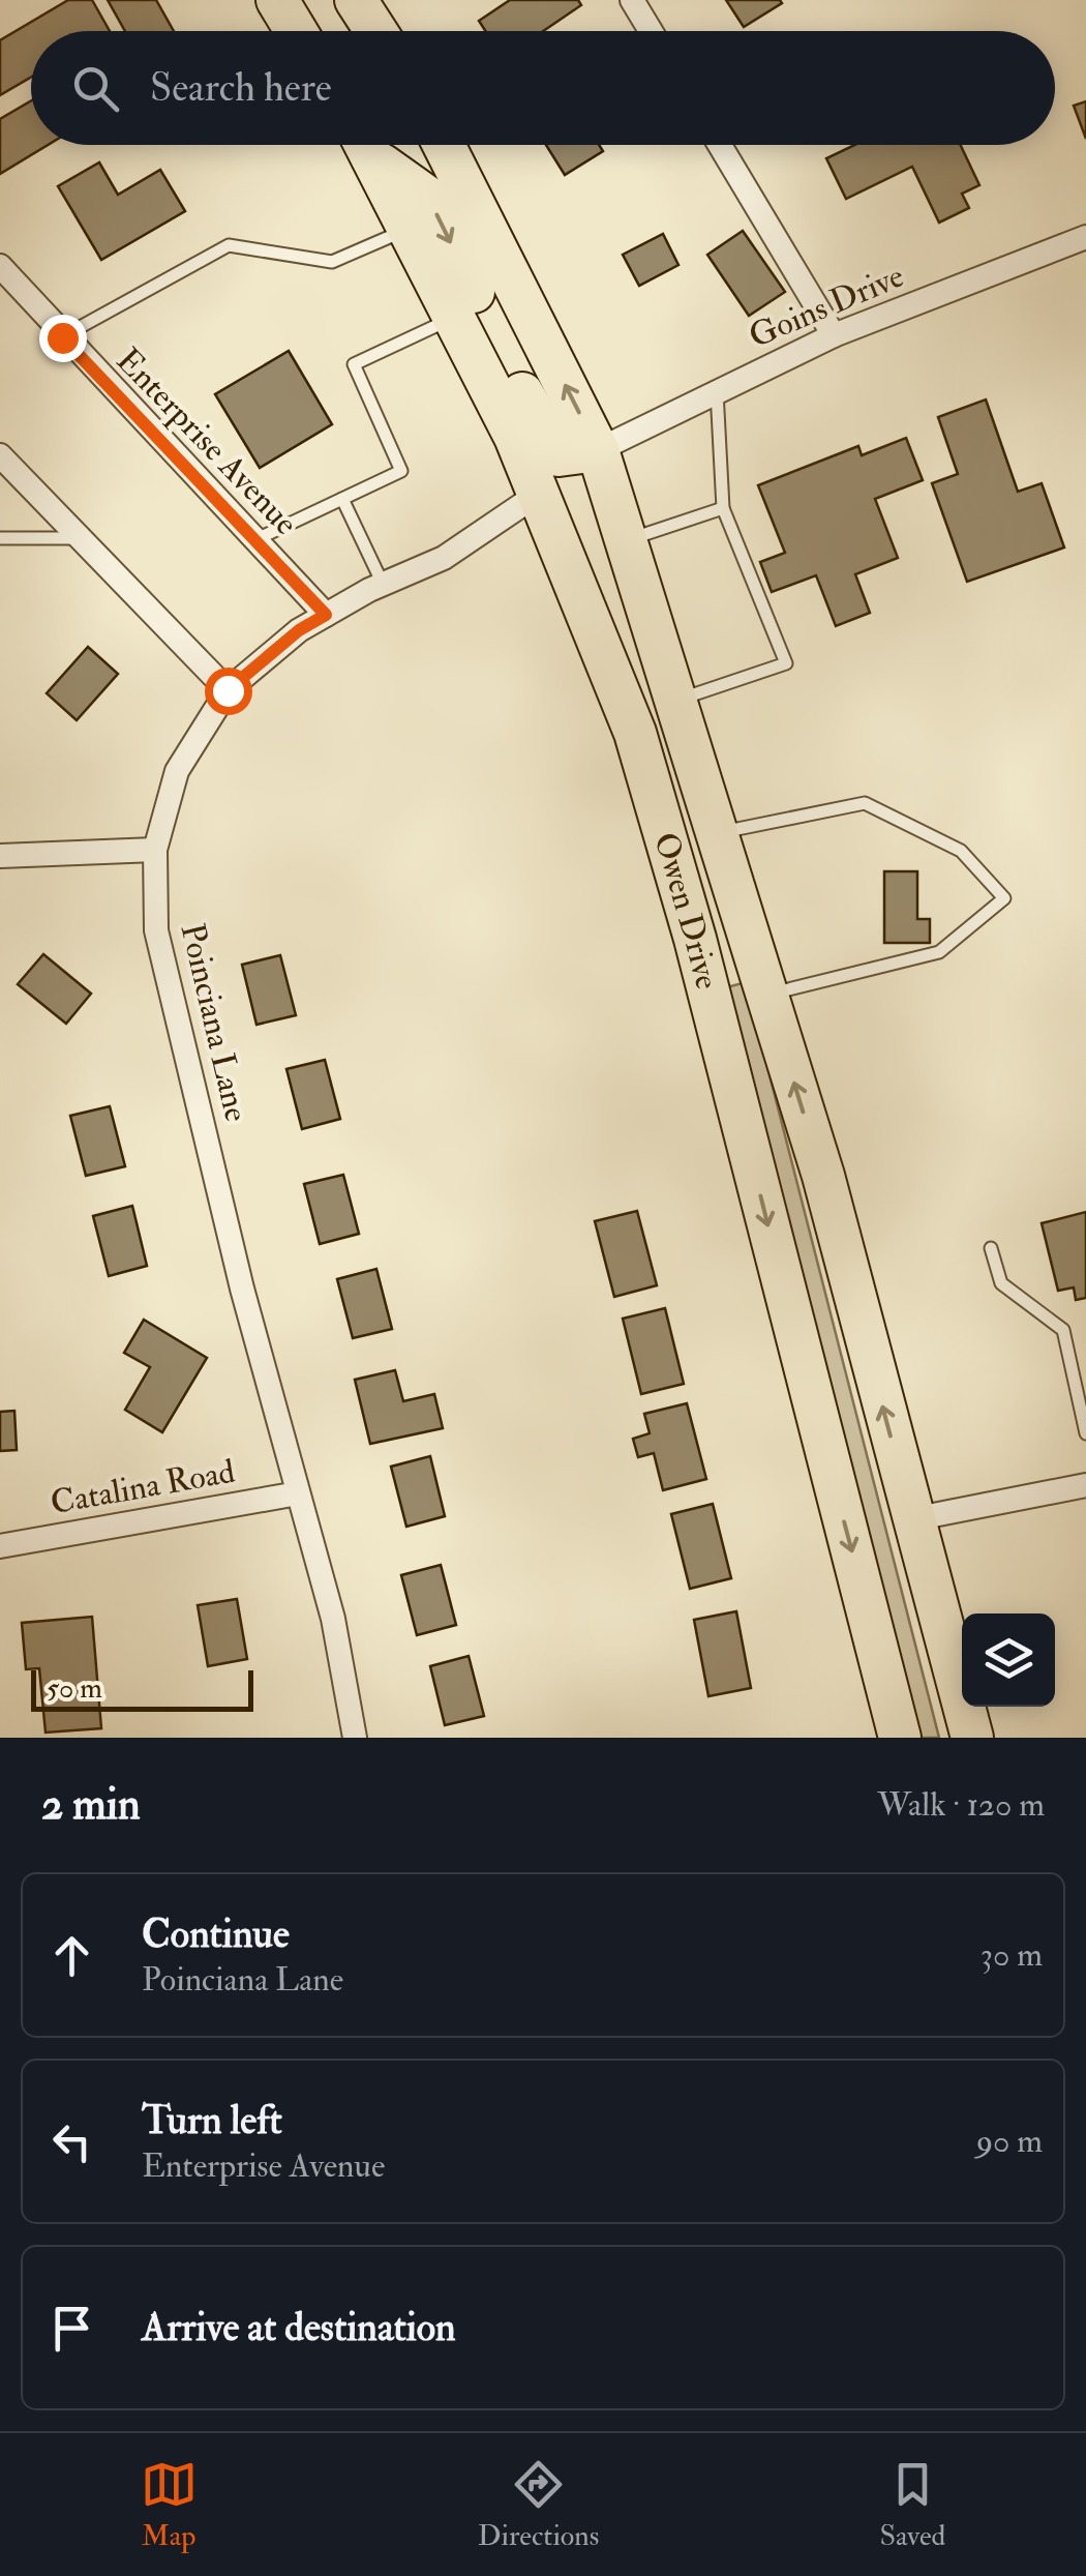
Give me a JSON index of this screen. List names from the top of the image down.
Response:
{
  "streets": {
    "highway": ["Owen Drive"],
    "street": [
      "Goins Drive",
      "Enterprise Avenue",
      "Poinciana Lane",
      "Catalina Road"
    ]
  },
  "crossings": [
    ["Goins Drive", "Owen Drive"],
    ["Enterprise Avenue", "Poinciana Lane"],
    ["Owen Drive", "Poinciana Lane"],
    ["Poinciana Lane", "Catalina Road"]
  ],
  "scale_bar": "50 m",
  "page": {
    "search": "Search here",
    "scale": "50 m",
    "heading": ["2 min", "Walk · 120 m"],
    "list": [
      ["Continue", "Poinciana Lane", "30 m"],
      ["Turn left", "Enterprise Avenue", "90 m"],
      "Arrive at destination"
    ],
    "nav": ["Map", "Directions", "Saved"]
  }
}
